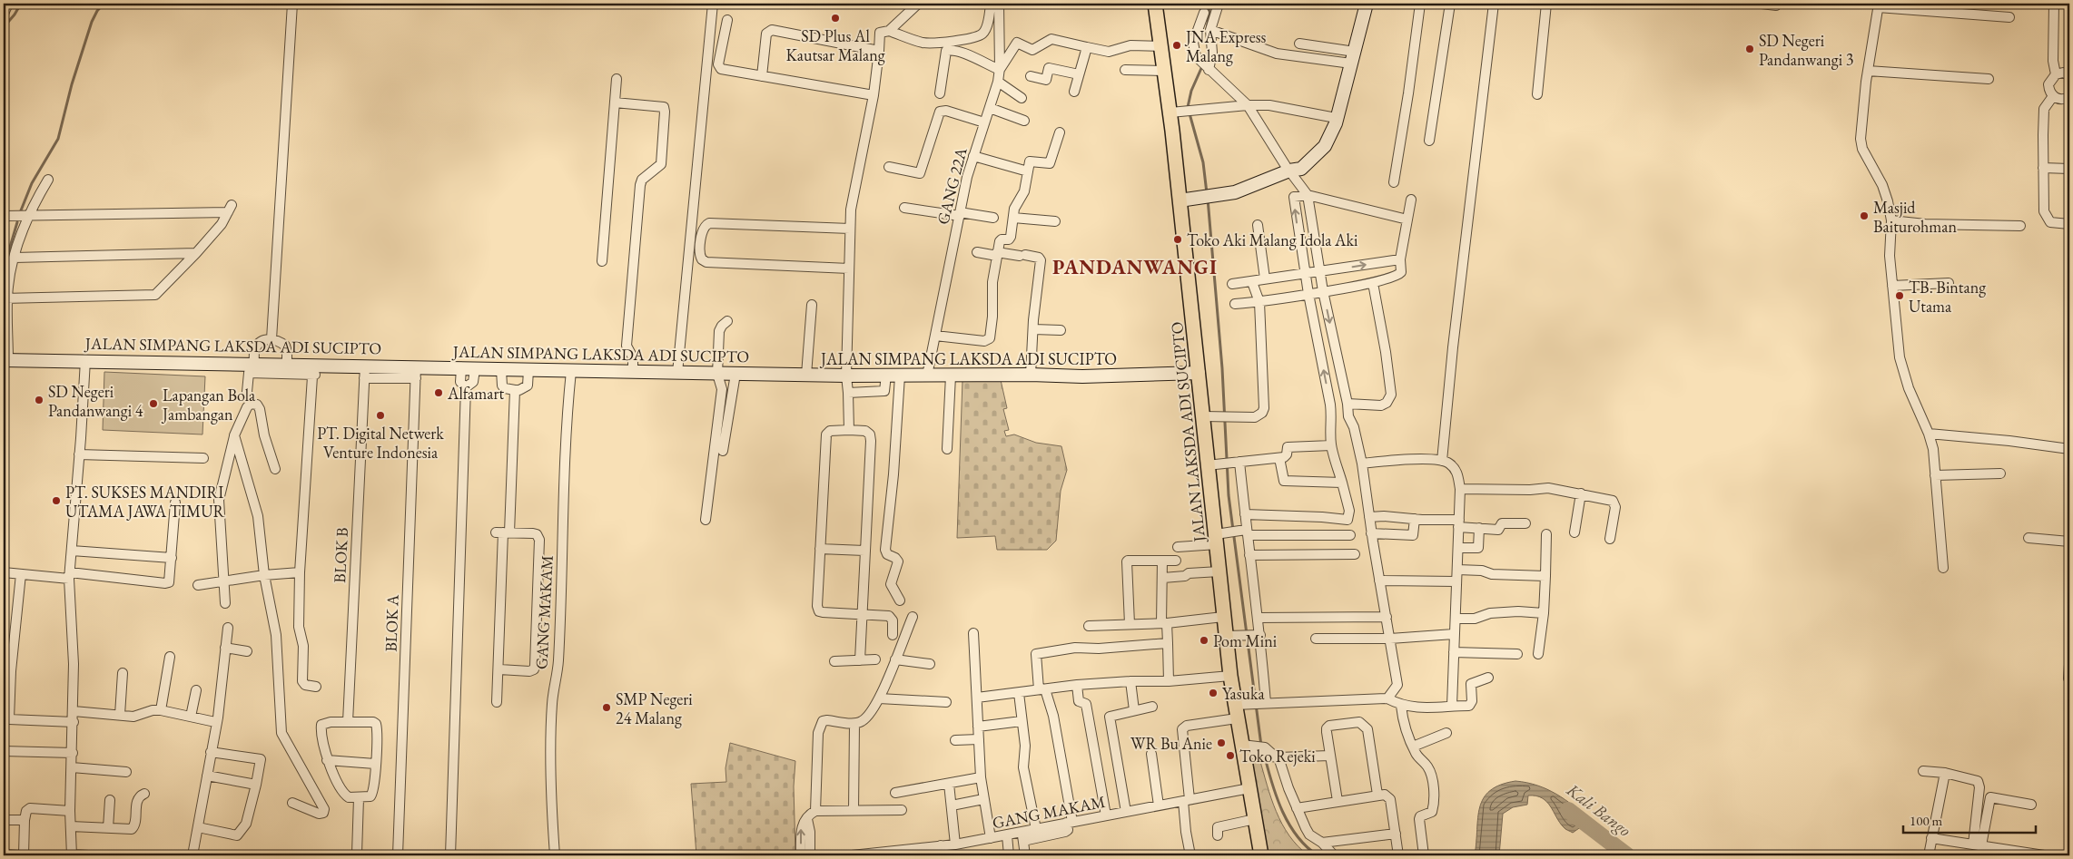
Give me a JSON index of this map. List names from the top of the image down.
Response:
{
  "streets": {
    "main road": ["JALAN LAKSDA ADI SUCIPTO"],
    "street": [
      "GANG 22A",
      "JALAN SIMPANG LAKSDA ADI SUCIPTO",
      "BLOK B",
      "GANG MAKAM",
      "BLOK A"
    ]
  },
  "crossings": [
    ["GANG 22A", "JALAN SIMPANG LAKSDA ADI SUCIPTO"],
    ["JALAN SIMPANG LAKSDA ADI SUCIPTO", "JALAN LAKSDA ADI SUCIPTO"],
    ["JALAN SIMPANG LAKSDA ADI SUCIPTO", "BLOK B"],
    ["JALAN SIMPANG LAKSDA ADI SUCIPTO", "GANG MAKAM"],
    ["JALAN SIMPANG LAKSDA ADI SUCIPTO", "BLOK A"],
    ["JALAN LAKSDA ADI SUCIPTO", "GANG MAKAM"]
  ],
  "districts": ["PANDANWANGI"],
  "water": ["Kali Bango"],
  "places": [
    "SD Plus Al Kautsar Malang",
    "JNA Express Malang",
    "SD Negeri Pandanwangi 3",
    "Masjid Baiturohman",
    "Toko Aki Malang Idola Aki",
    "TB. Bintang Utama",
    "Alfamart",
    "SD Negeri Pandanwangi 4",
    "Lapangan Bola Jambangan",
    "PT. Digital Netwerk Venture Indonesia",
    "PT. SUKSES MANDIRI UTAMA JAWA TIMUR",
    "Pom Mini",
    "Yasuka",
    "SMP Negeri 24 Malang",
    "WR Bu Anie",
    "Toko Rejeki"
  ],
  "scale_bar": "100 m"
}
